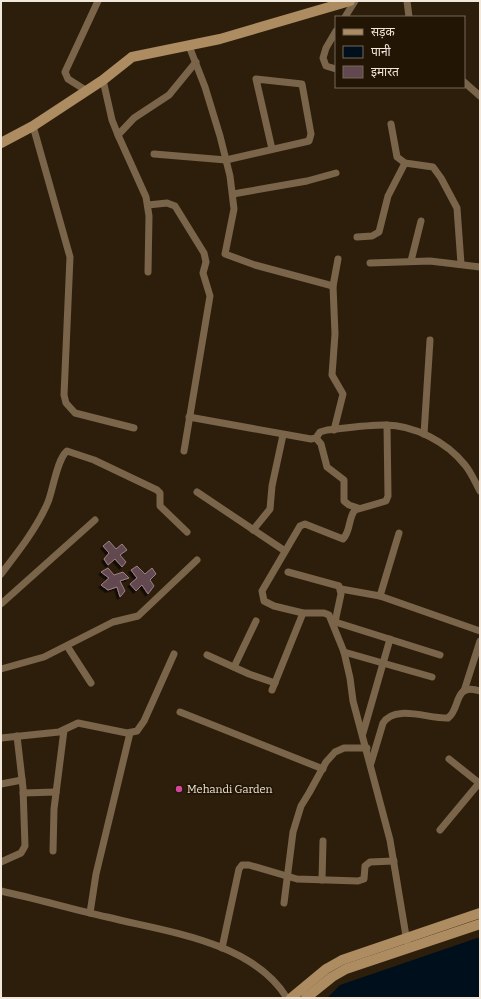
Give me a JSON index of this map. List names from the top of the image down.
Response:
{
  "places": ["Mehandi Garden"],
  "legend": ["सड़क", "पानी", "इमारत"]
}
